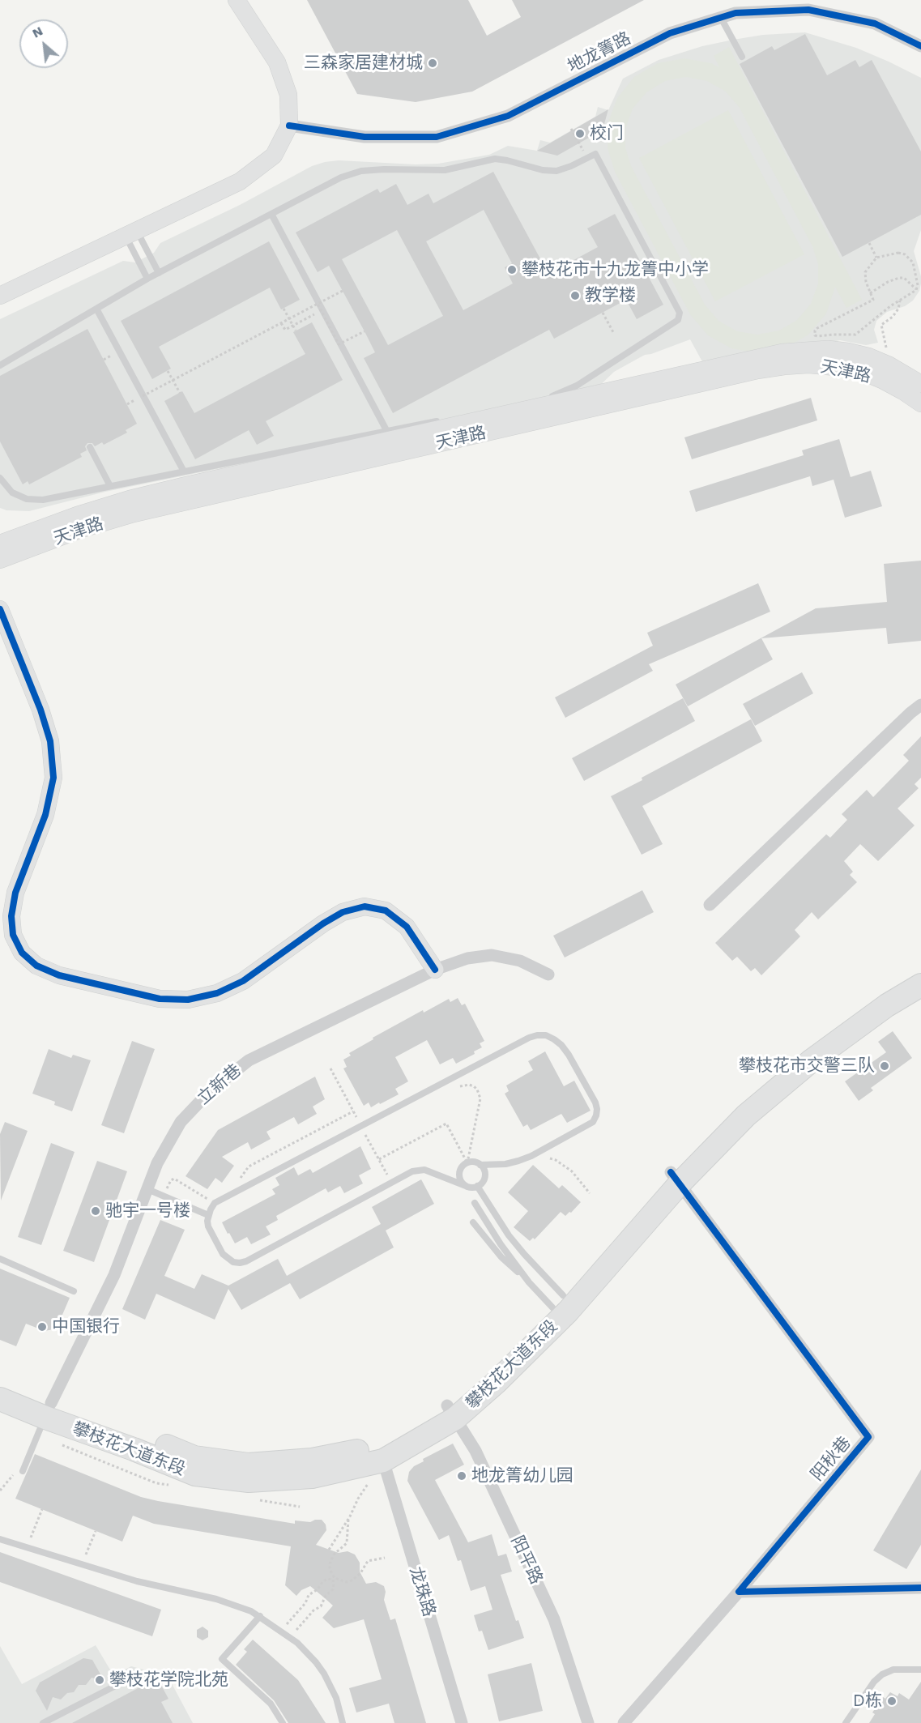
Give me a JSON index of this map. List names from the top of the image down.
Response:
{
  "streets": {
    "highway": ["攀枝花大道东段"],
    "main road": ["天津路"],
    "street": [
      "地龙箐路",
      "立新巷",
      "阳秋巷",
      "阳平路",
      "龙珠路"
    ]
  },
  "crossings": [
    ["立新巷", "攀枝花大道东段"],
    ["攀枝花大道东段", "阳秋巷"],
    ["攀枝花大道东段", "阳平路"],
    ["攀枝花大道东段", "龙珠路"]
  ],
  "places": [
    "三森家居建材城",
    "校门",
    "攀枝花市十九龙箐中小学",
    "教学楼",
    "攀枝花市交警三队",
    "驰宇一号楼",
    "中国银行",
    "地龙箐幼儿园",
    "攀枝花学院北苑",
    "D栋"
  ],
  "north": "top left"
}
